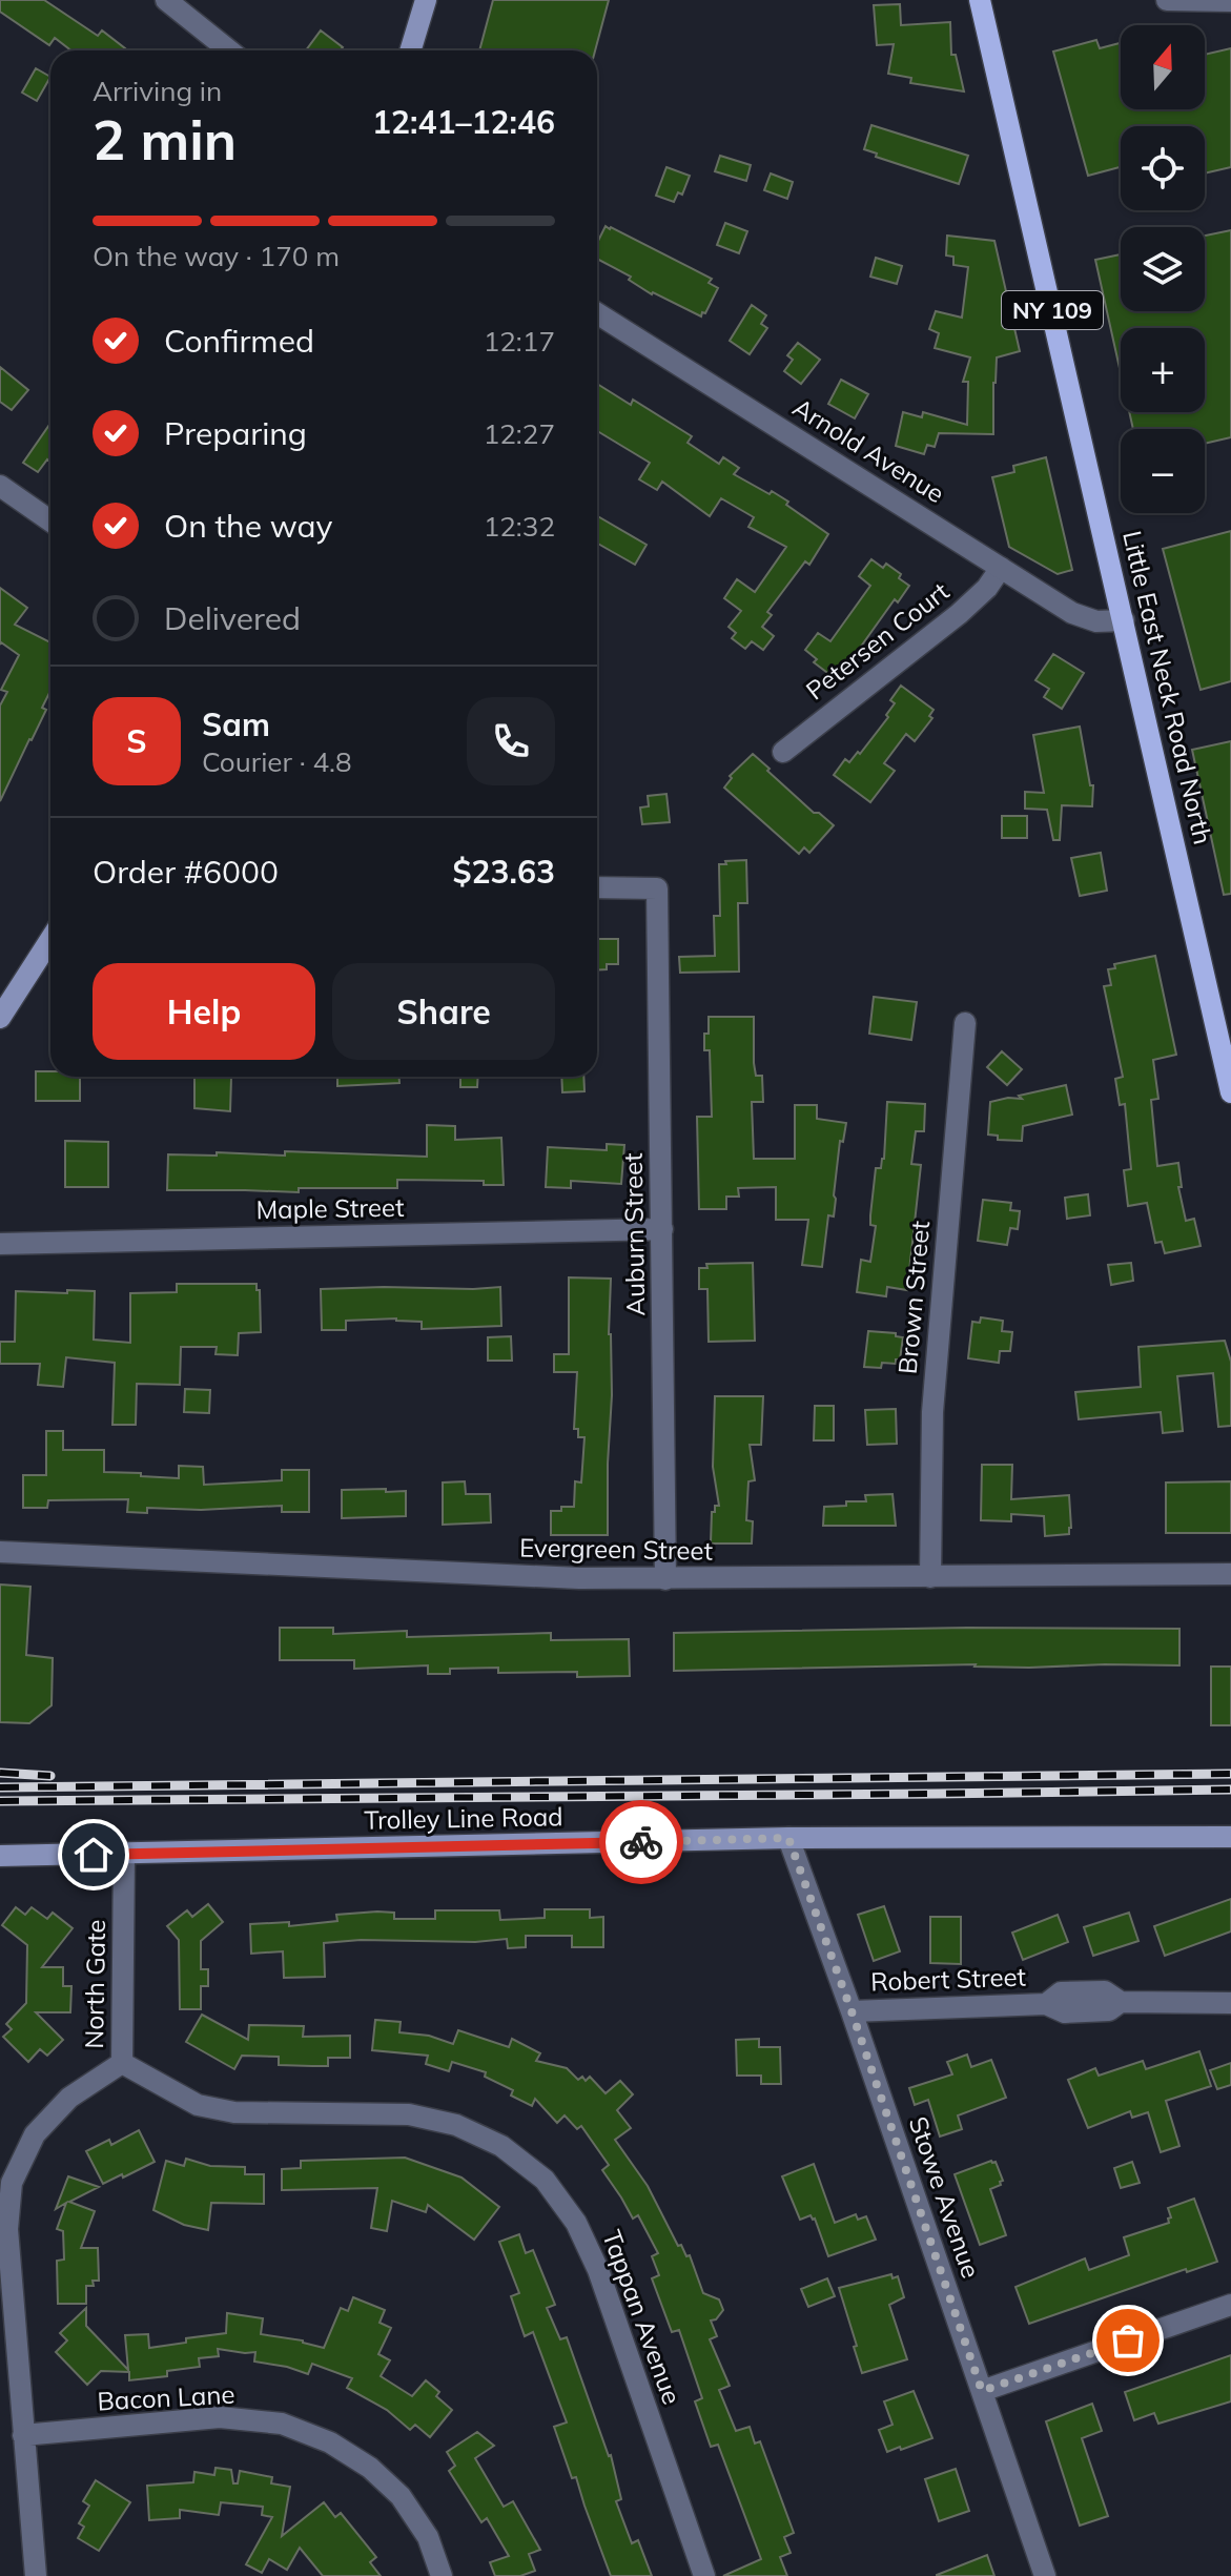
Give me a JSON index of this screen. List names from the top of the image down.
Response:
{
  "streets": {
    "main road": ["NY 109", "Little East Neck Road North", "Trolley Line Road"],
    "street": [
      "Arnold Avenue",
      "Petersen Court",
      "Maple Street",
      "Auburn Street",
      "Brown Street",
      "Evergreen Street",
      "Robert Street",
      "North Gate",
      "Stowe Avenue",
      "Tappan Avenue",
      "Bacon Lane"
    ]
  },
  "crossings": [
    ["Arnold Avenue", "Petersen Court"],
    ["Arnold Avenue", "Little East Neck Road North"],
    ["Maple Street", "Auburn Street"],
    ["Auburn Street", "Evergreen Street"],
    ["Brown Street", "Evergreen Street"],
    ["Trolley Line Road", "North Gate"],
    ["Trolley Line Road", "Stowe Avenue"],
    ["Robert Street", "Stowe Avenue"],
    ["North Gate", "Tappan Avenue"]
  ],
  "north": "top",
  "page": {
    "map_buttons": ["+", "−"],
    "heading": ["2 min", "Arriving in", "12:41–12:46"],
    "panel": [
      "Sam",
      "Courier · 4.8",
      "Order #6000",
      "$23.63"
    ],
    "bar": "On the way · 170 m",
    "list": [
      ["Confirmed", "12:17"],
      ["Preparing", "12:27"],
      ["On the way", "12:32"],
      "Delivered"
    ],
    "round": "S",
    "buttons": ["Help", "Share"]
  }
}
